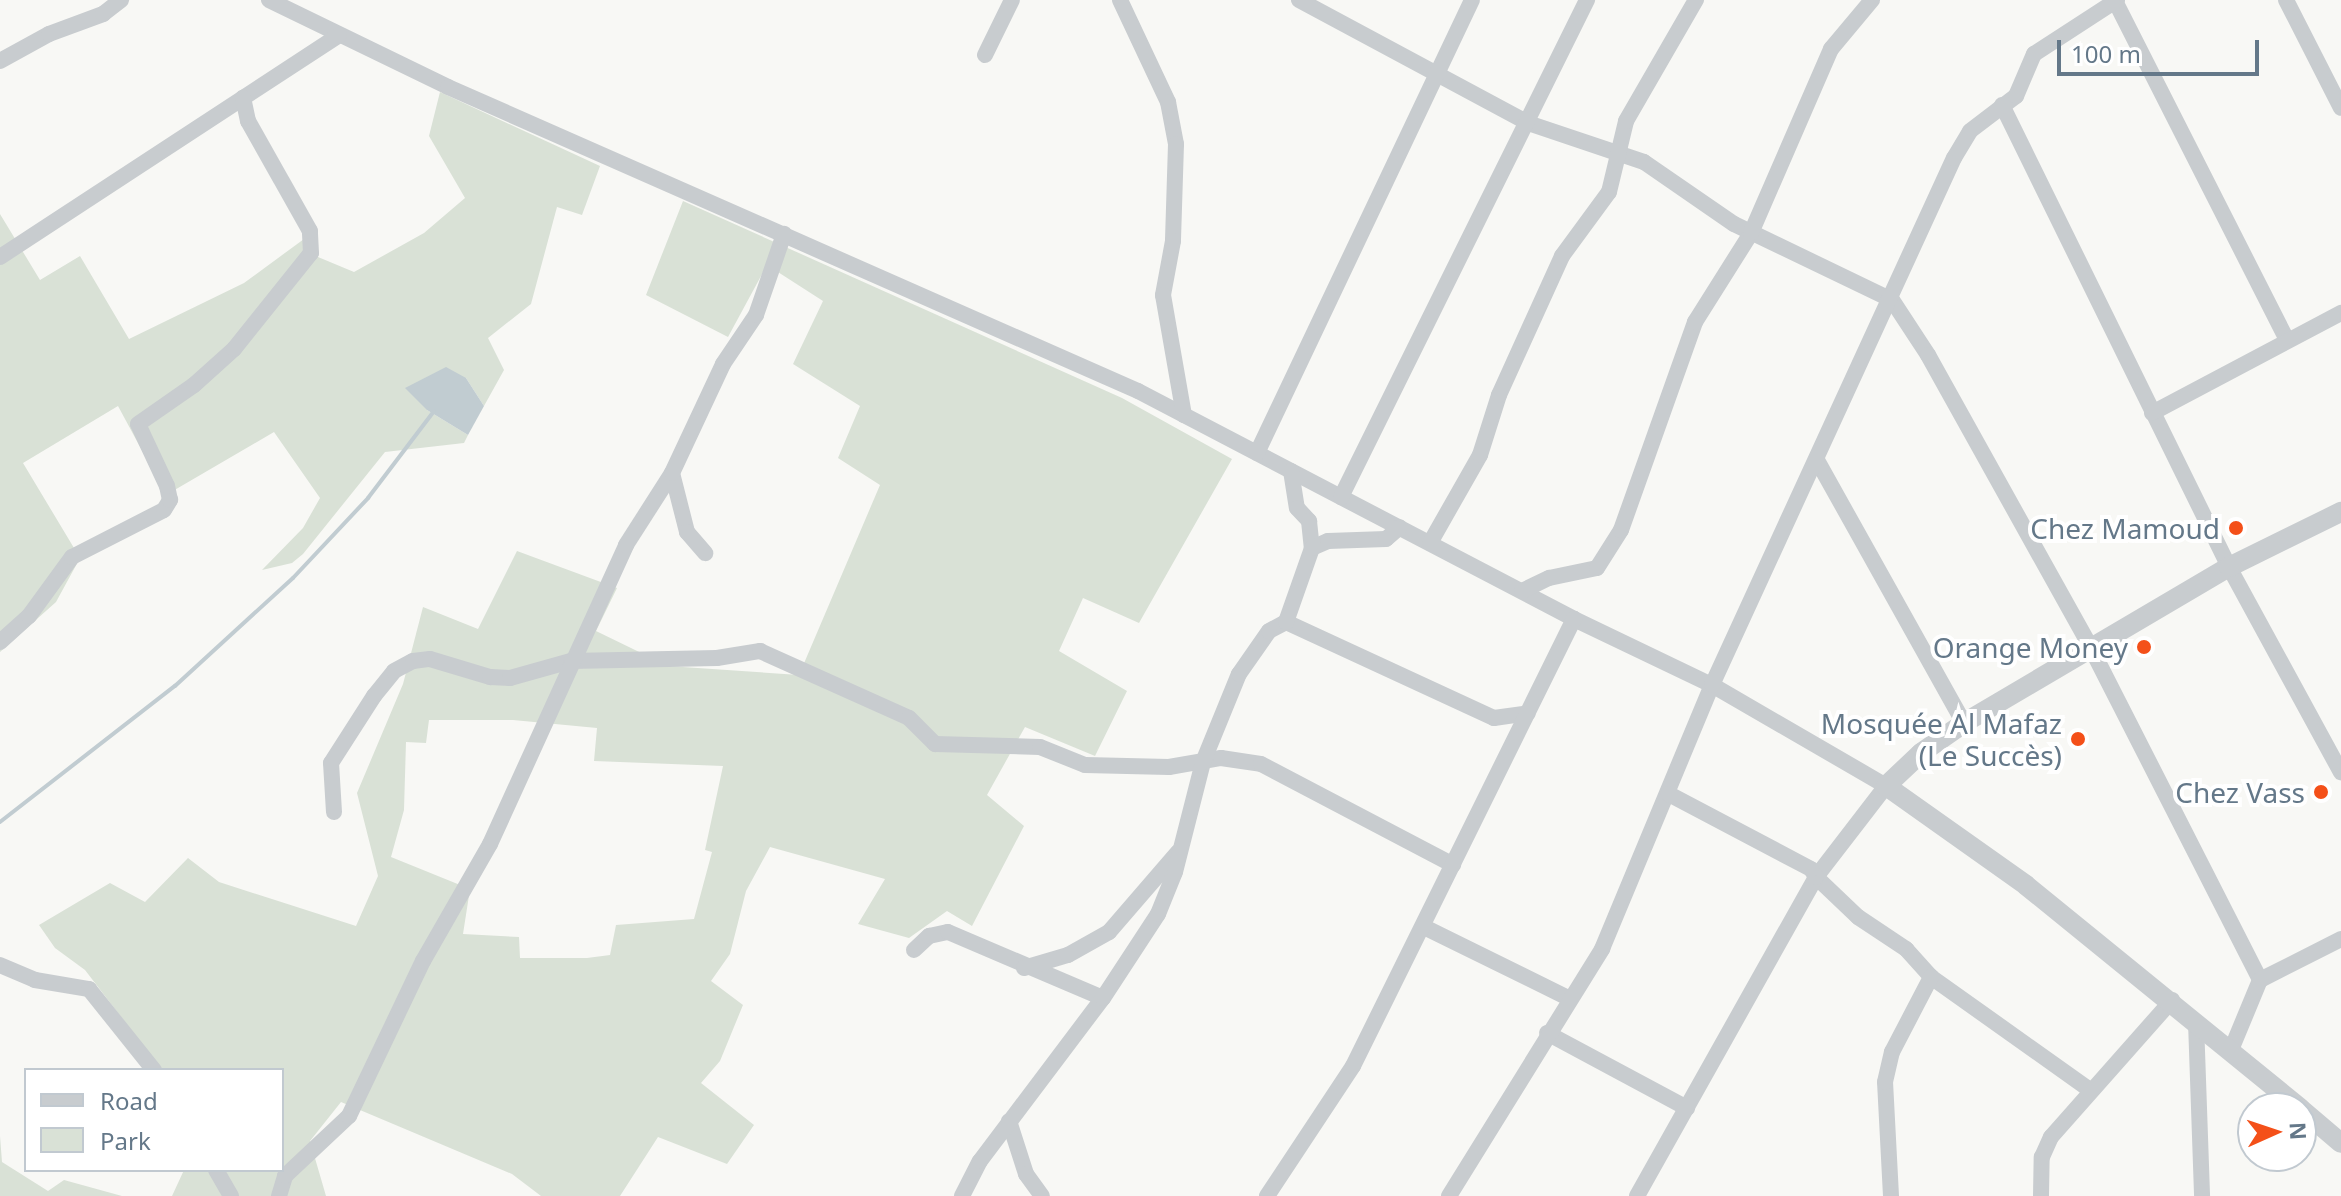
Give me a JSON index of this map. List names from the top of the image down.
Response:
{
  "places": [
    "Chez Mamoud",
    "Orange Money",
    "Mosquée Al Mafaz (Le Succès)",
    "Chez Vass"
  ],
  "legend": ["Road", "Park"],
  "scale_bar": "100 m",
  "north": "right"
}
